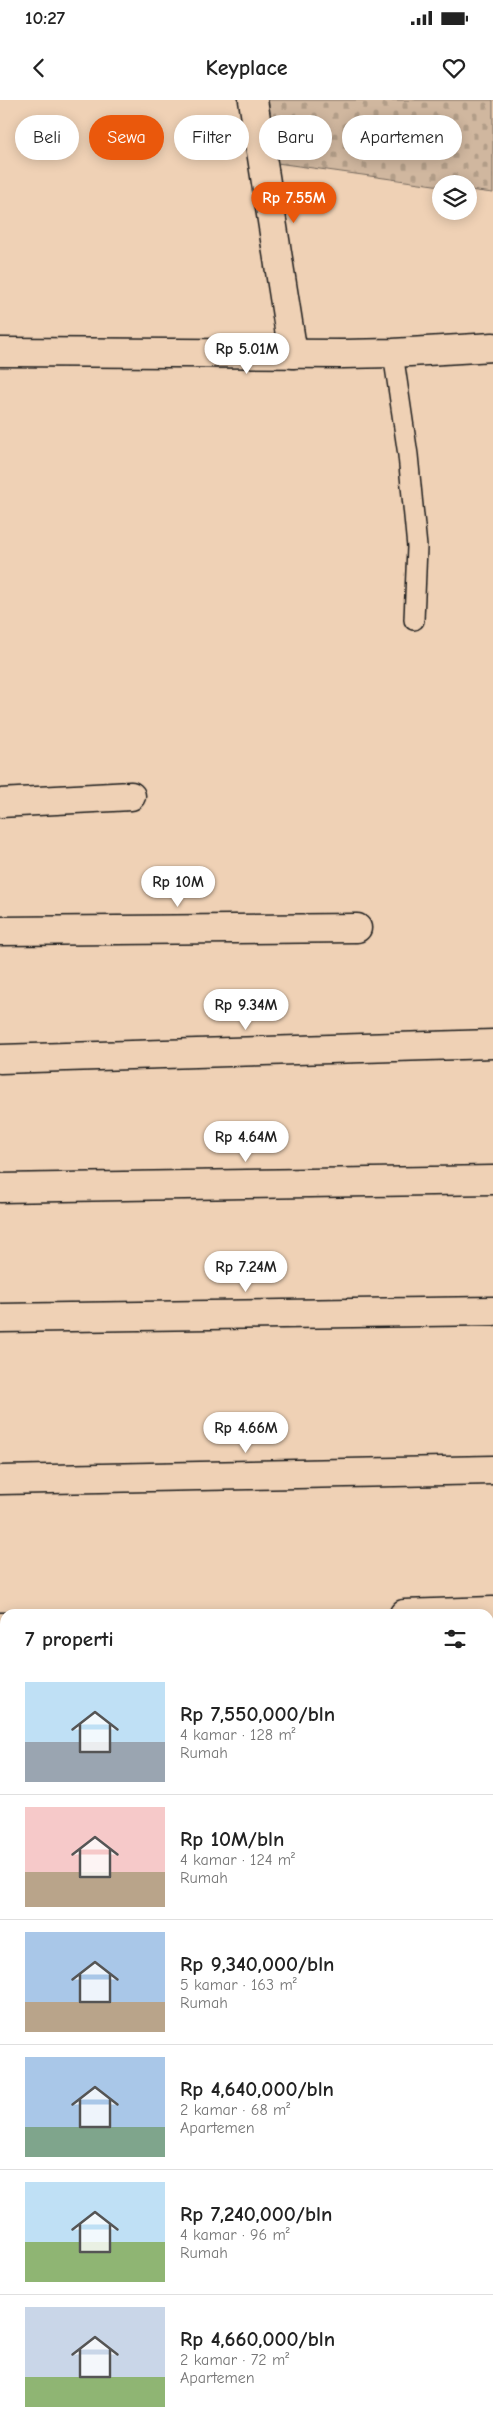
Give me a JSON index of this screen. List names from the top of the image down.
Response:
{
  "page": {
    "status": "10:27",
    "header": "Keyplace",
    "chip": [
      "Beli",
      "Sewa",
      "Filter",
      "Baru",
      "Apartemen"
    ],
    "price": [
      "Rp 7.55M",
      "Rp 5.01M",
      "Rp 10M",
      "Rp 9.34M",
      "Rp 4.64M",
      "Rp 7.24M",
      "Rp 4.66M"
    ],
    "heading": "7 properti",
    "list": [
      {
        "name": "Rp 7,550,000/bln",
        "note": "4 kamar · 128 m² · Rumah"
      },
      {
        "name": "Rp 10M/bln",
        "note": "4 kamar · 124 m² · Rumah"
      },
      {
        "name": "Rp 9,340,000/bln",
        "note": "5 kamar · 163 m² · Rumah"
      },
      {
        "name": "Rp 4,640,000/bln",
        "note": "2 kamar · 68 m² · Apartemen"
      },
      {
        "name": "Rp 7,240,000/bln",
        "note": "4 kamar · 96 m² · Rumah"
      },
      {
        "name": "Rp 4,660,000/bln",
        "note": "2 kamar · 72 m² · Apartemen"
      }
    ]
  }
}
